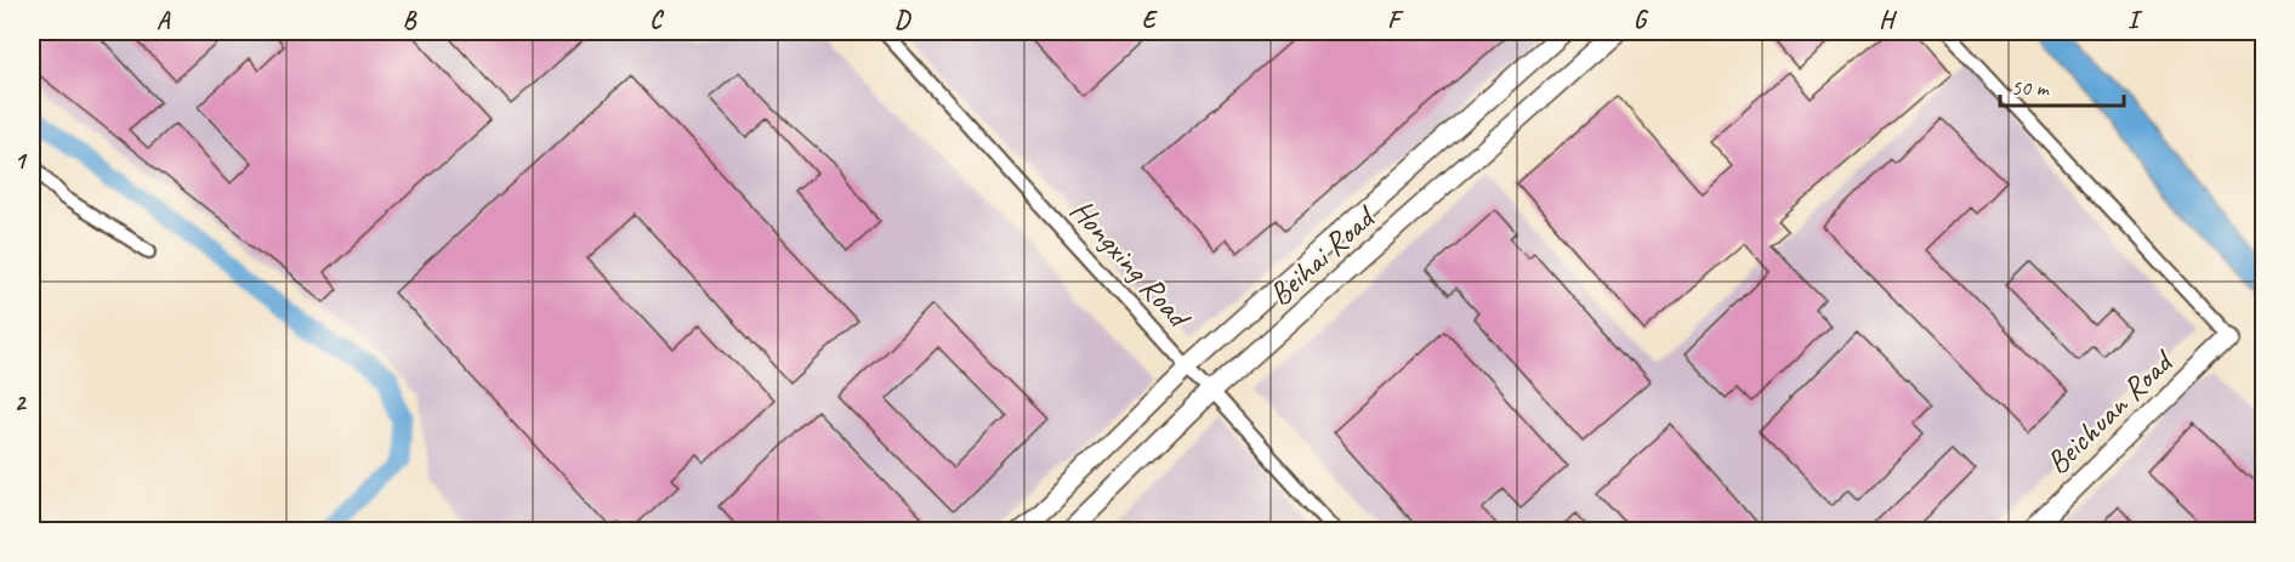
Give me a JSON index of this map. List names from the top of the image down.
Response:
{
  "streets": {
    "street": ["Beihai Road", "Hongxing Road", "Beichuan Road"]
  },
  "crossings": [
    ["Beihai Road", "Hongxing Road"]
  ],
  "scale_bar": "50 m",
  "grid": {
    "columns": [
      "A",
      "B",
      "C",
      "D",
      "E",
      "F",
      "G",
      "H",
      "I"
    ],
    "rows": ["1", "2"]
  }
}
